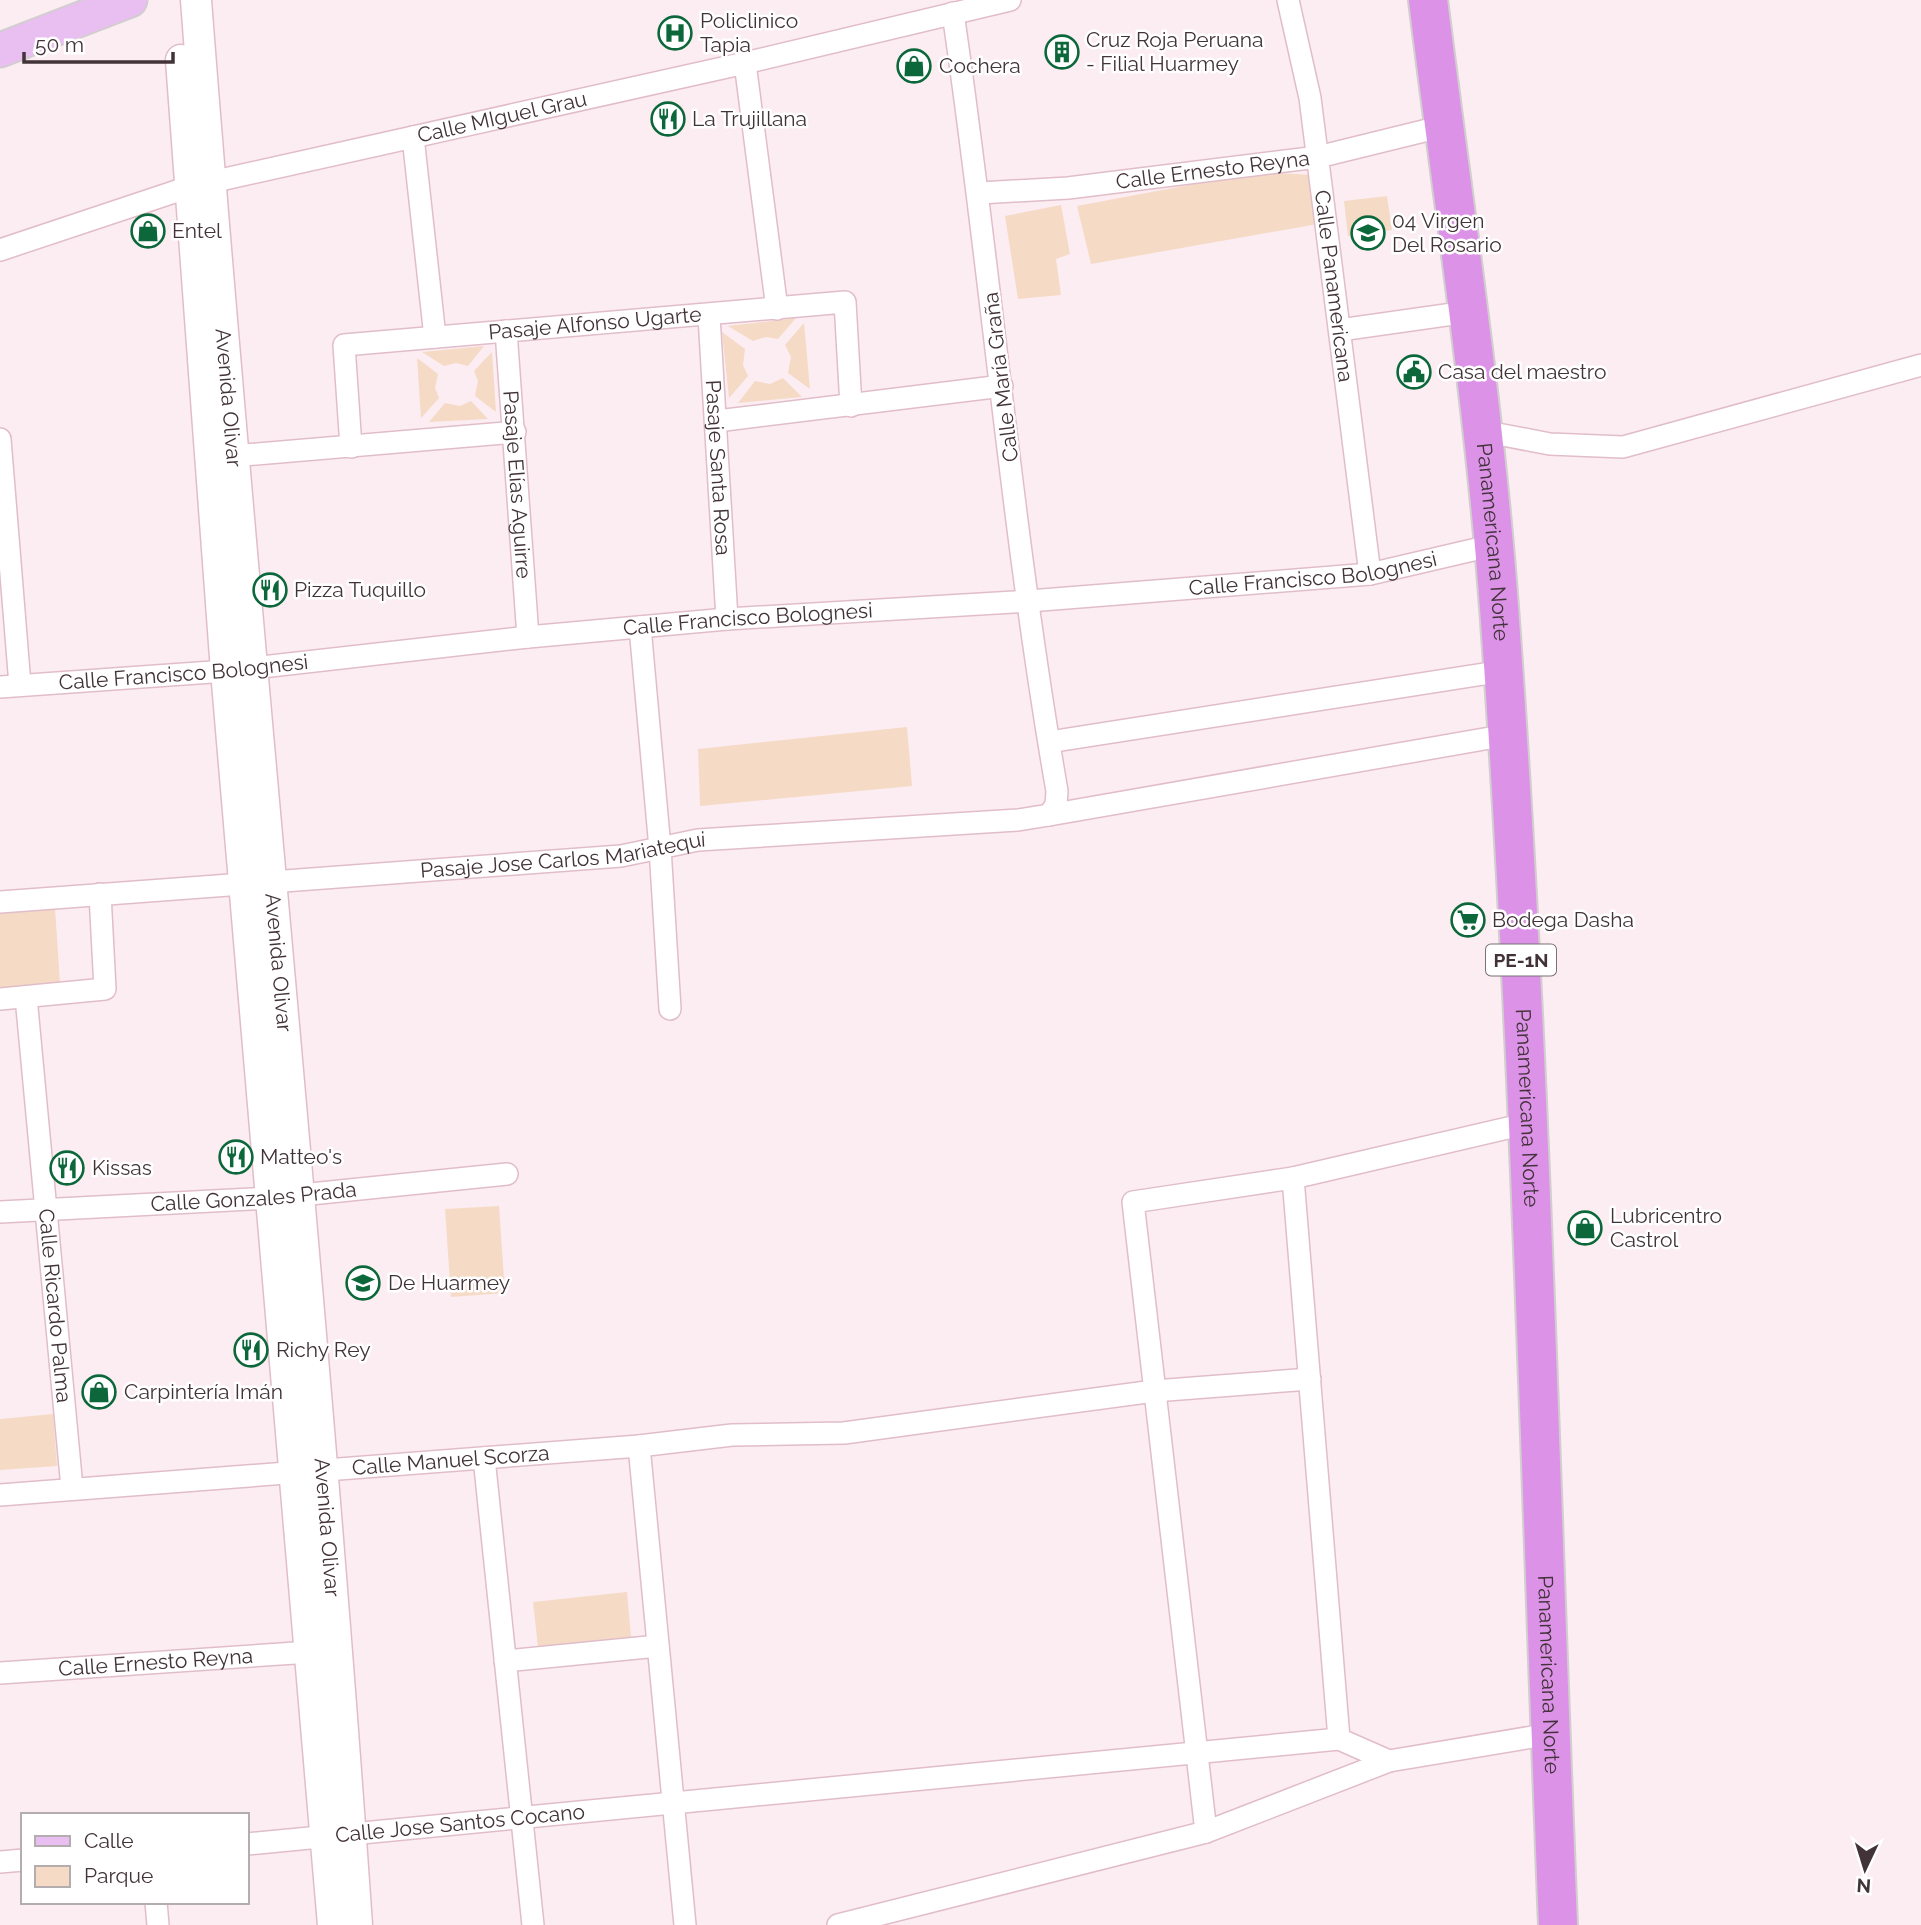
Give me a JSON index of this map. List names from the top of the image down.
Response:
{
  "streets": {
    "highway": ["Panamericana Norte", "PE-1N"],
    "street": [
      "Calle MIguel Grau",
      "Calle Ernesto Reyna",
      "Calle Panamericana",
      "Pasaje Alfonso Ugarte",
      "Calle María Graña",
      "Avenida Olivar",
      "Pasaje Santa Rosa",
      "Pasaje Elías Aguirre",
      "Calle Francisco Bolognesi",
      "Pasaje Jose Carlos Mariatequi",
      "Calle Gonzales Prada",
      "Calle Ricardo Palma",
      "Calle Manuel Scorza",
      "Calle Jose Santos Cocano"
    ]
  },
  "crossings": [
    ["Calle MIguel Grau", "Calle María Graña"],
    ["Calle MIguel Grau", "Avenida Olivar"],
    ["Calle Ernesto Reyna", "Calle Panamericana"],
    ["Calle Ernesto Reyna", "Calle María Graña"],
    ["Calle Ernesto Reyna", "Avenida Olivar"],
    ["Calle Ernesto Reyna", "Panamericana Norte"],
    ["Calle Panamericana", "Calle Francisco Bolognesi"],
    ["Pasaje Alfonso Ugarte", "Pasaje Santa Rosa"],
    ["Pasaje Alfonso Ugarte", "Pasaje Elías Aguirre"],
    ["Calle María Graña", "Calle Francisco Bolognesi"],
    ["Avenida Olivar", "Calle Francisco Bolognesi"],
    ["Avenida Olivar", "Pasaje Jose Carlos Mariatequi"],
    ["Avenida Olivar", "Calle Gonzales Prada"],
    ["Avenida Olivar", "Calle Manuel Scorza"],
    ["Avenida Olivar", "Calle Jose Santos Cocano"],
    ["Pasaje Santa Rosa", "Calle Francisco Bolognesi"],
    ["Pasaje Elías Aguirre", "Calle Francisco Bolognesi"],
    ["Panamericana Norte", "Calle Francisco Bolognesi"],
    ["Panamericana Norte", "Pasaje Jose Carlos Mariatequi"],
    ["Calle Gonzales Prada", "Calle Ricardo Palma"],
    ["Calle Ricardo Palma", "Calle Manuel Scorza"]
  ],
  "places": {
    "hospital": ["Policlinico Tapia"],
    "building": ["Cruz Roja Peruana - Filial Huarmey"],
    "shop": [
      "Cochera",
      "Entel",
      "Lubricentro Castrol",
      "Carpintería Imán"
    ],
    "restaurant": [
      "La Trujillana",
      "Pizza Tuquillo",
      "Matteo's",
      "Kissas",
      "Richy Rey"
    ],
    "school or university": ["04 Virgen Del Rosario", "De Huarmey"],
    "public building": ["Casa del maestro"],
    "supermarket": ["Bodega Dasha"]
  },
  "legend": ["Calle", "Parque"],
  "scale_bar": "50 m",
  "north": "bottom"
}
